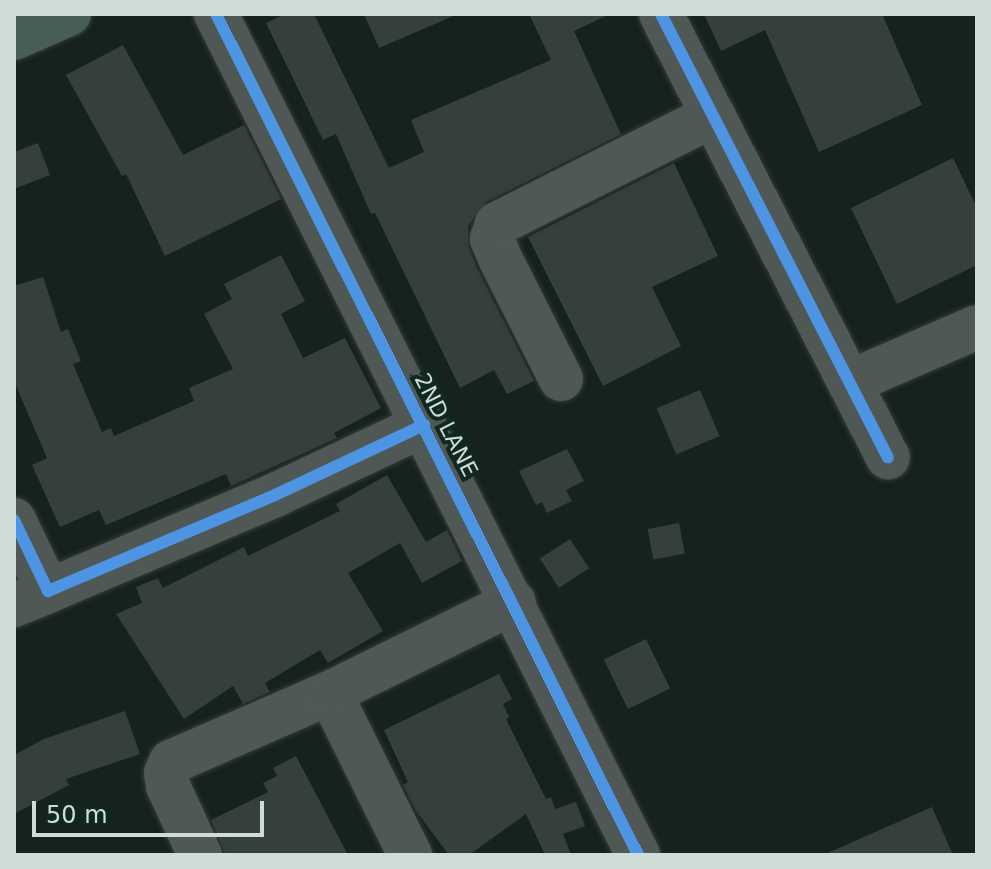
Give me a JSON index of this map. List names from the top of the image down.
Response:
{
  "streets": {
    "street": ["2ND LANE"]
  },
  "scale_bar": "50 m"
}
